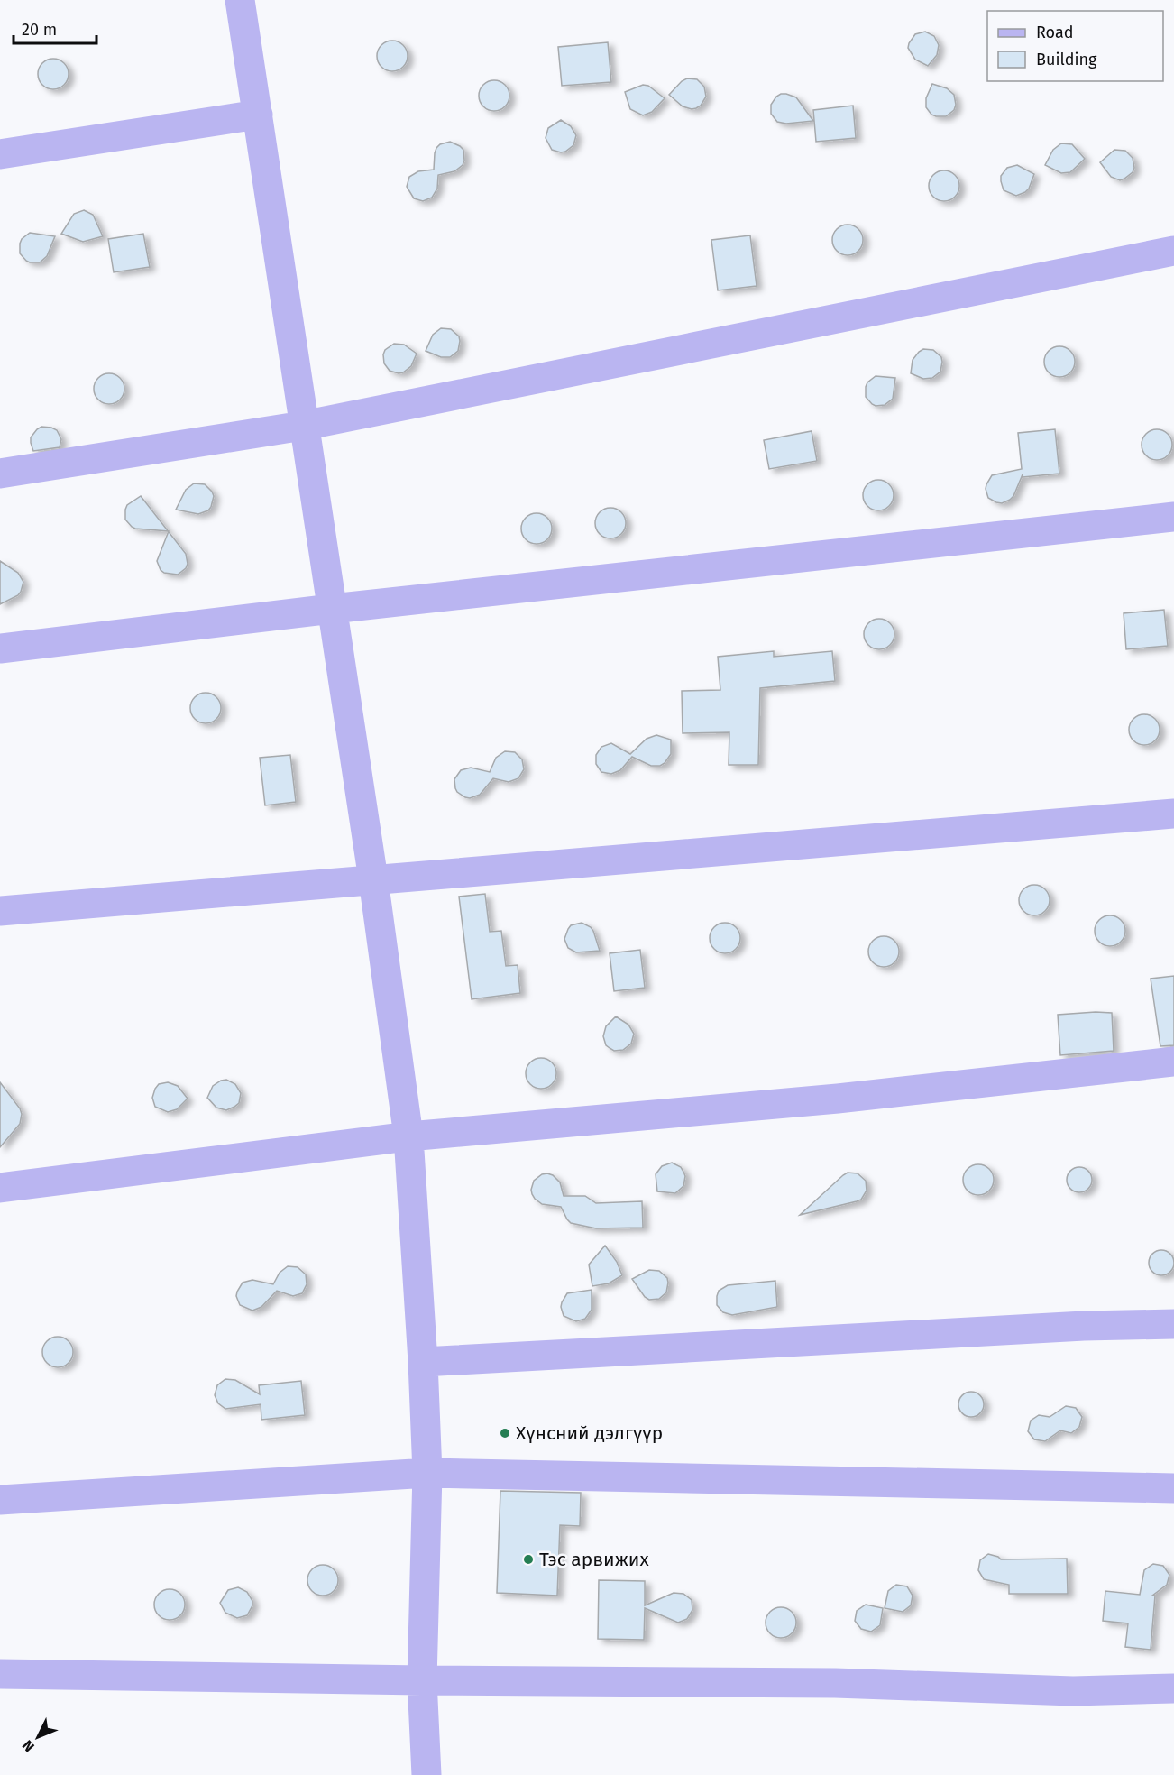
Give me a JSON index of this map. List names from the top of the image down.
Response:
{
  "places": ["Хүнсний дэлгүүр", "Тэс арвижих"],
  "legend": ["Road", "Building"],
  "scale_bar": "20 m",
  "north": "bottom left"
}
